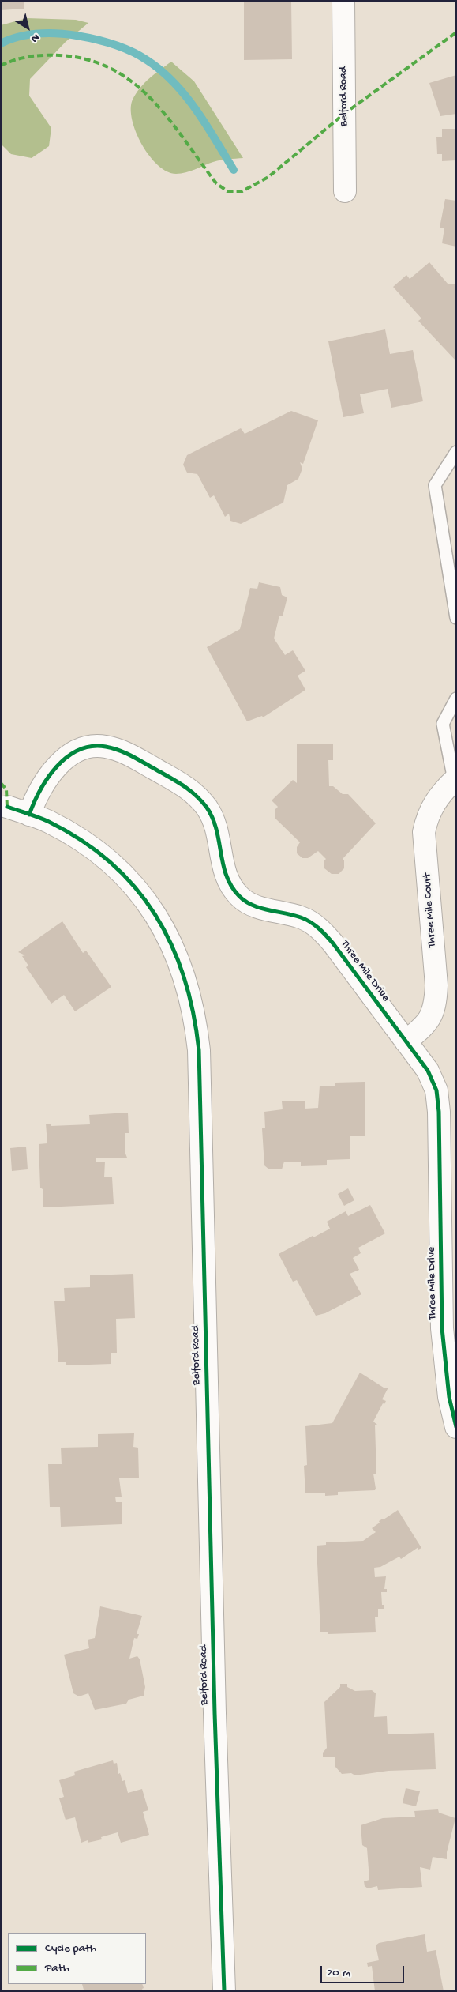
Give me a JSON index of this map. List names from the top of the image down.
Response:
{
  "streets": {
    "street": ["Belford Road", "Three Mile Court", "Three Mile Drive"]
  },
  "crossings": [
    ["Belford Road", "Three Mile Drive"],
    ["Three Mile Court", "Three Mile Drive"]
  ],
  "legend": ["Cycle path", "Path"],
  "scale_bar": "20 m",
  "north": "bottom right"
}
